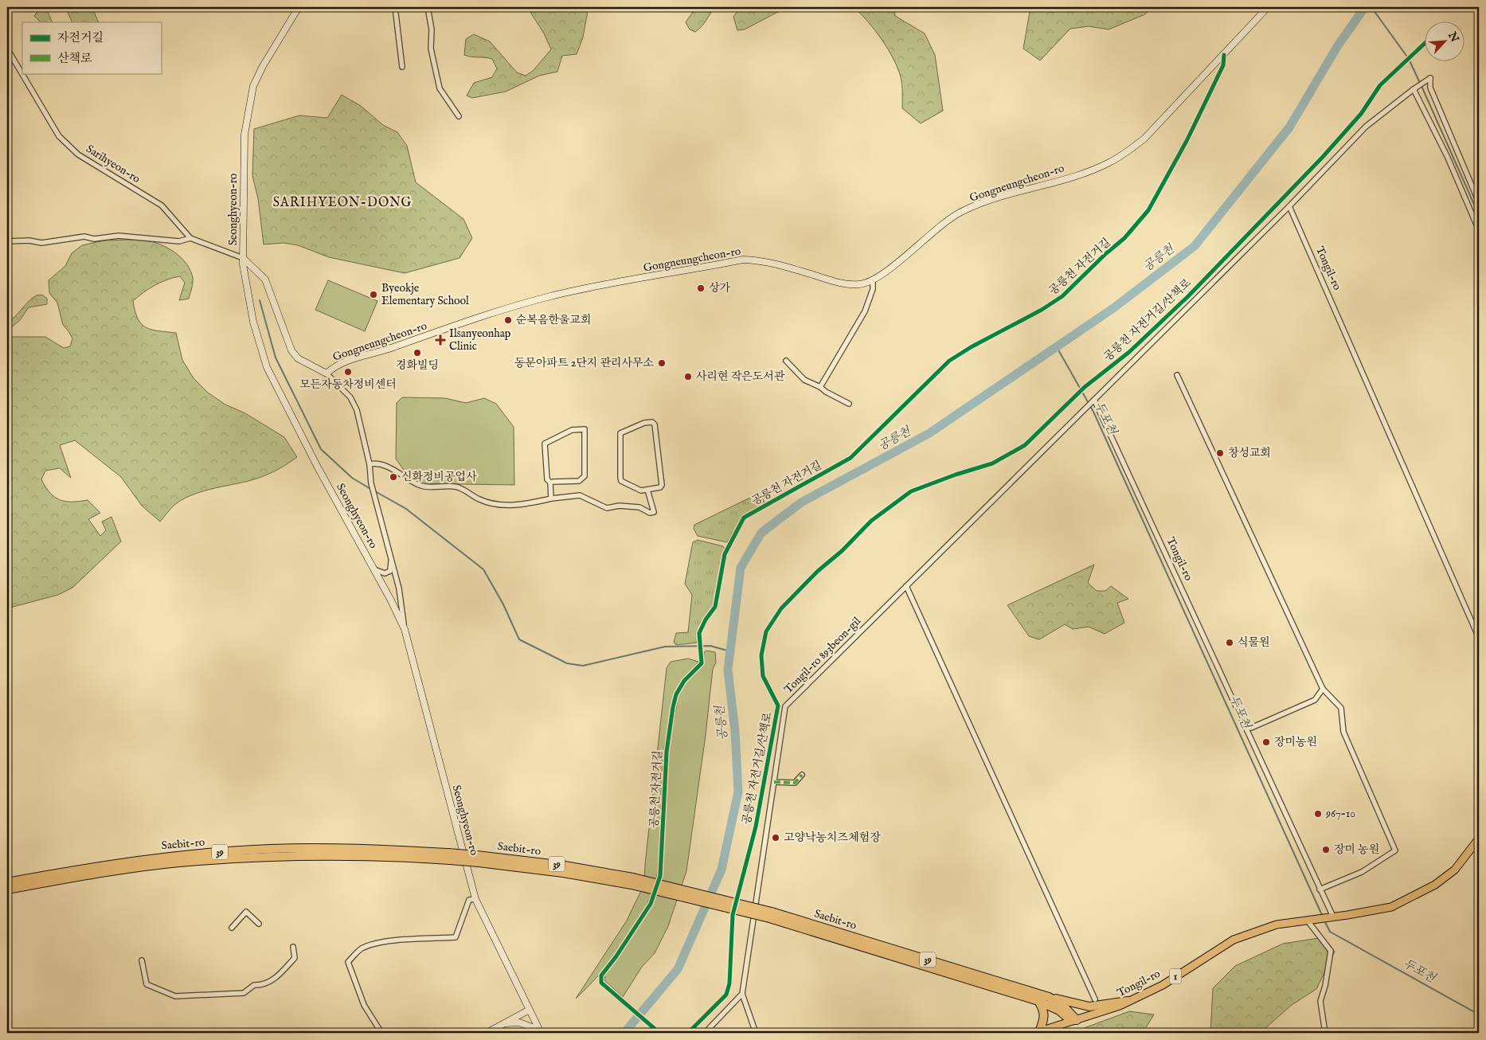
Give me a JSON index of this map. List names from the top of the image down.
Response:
{
  "streets": {
    "highway": ["Saebit-ro", "39"],
    "main road": ["Tongil-ro", "1"],
    "street": [
      "Sarihyeon-ro",
      "Gongneungcheon-ro",
      "Seonghyeon-ro",
      "Tongil-ro 893beon-gil"
    ],
    "cycle path": ["공릉천 자전거길", "공릉천 자전거길/산책로"]
  },
  "crossings": [
    ["Sarihyeon-ro", "Gongneungcheon-ro"],
    ["Sarihyeon-ro", "Seonghyeon-ro"],
    ["Gongneungcheon-ro", "Seonghyeon-ro"],
    ["Tongil-ro", "Tongil-ro 893beon-gil"],
    ["Tongil-ro", "Saebit-ro"],
    ["Tongil-ro", "1"]
  ],
  "districts": ["SARIHYEON-DONG"],
  "water": ["공릉천", "두포천"],
  "places": {
    "other": [
      "상가",
      "Byeokje Elementary School",
      "순복음한울교회",
      "경화빌딩",
      "동문아파트 2단지 관리사무소",
      "모든자동차정비센터",
      "사리현 작은도서관",
      "창성교회",
      "신화정비공업사",
      "식물원",
      "장미농원",
      "967-10",
      "고양낙농치즈체험장",
      "장미 농원"
    ],
    "health": ["Ilsanyeonhap Clinic"]
  },
  "legend": ["자전거길", "산책로"],
  "north": "top right"
}
